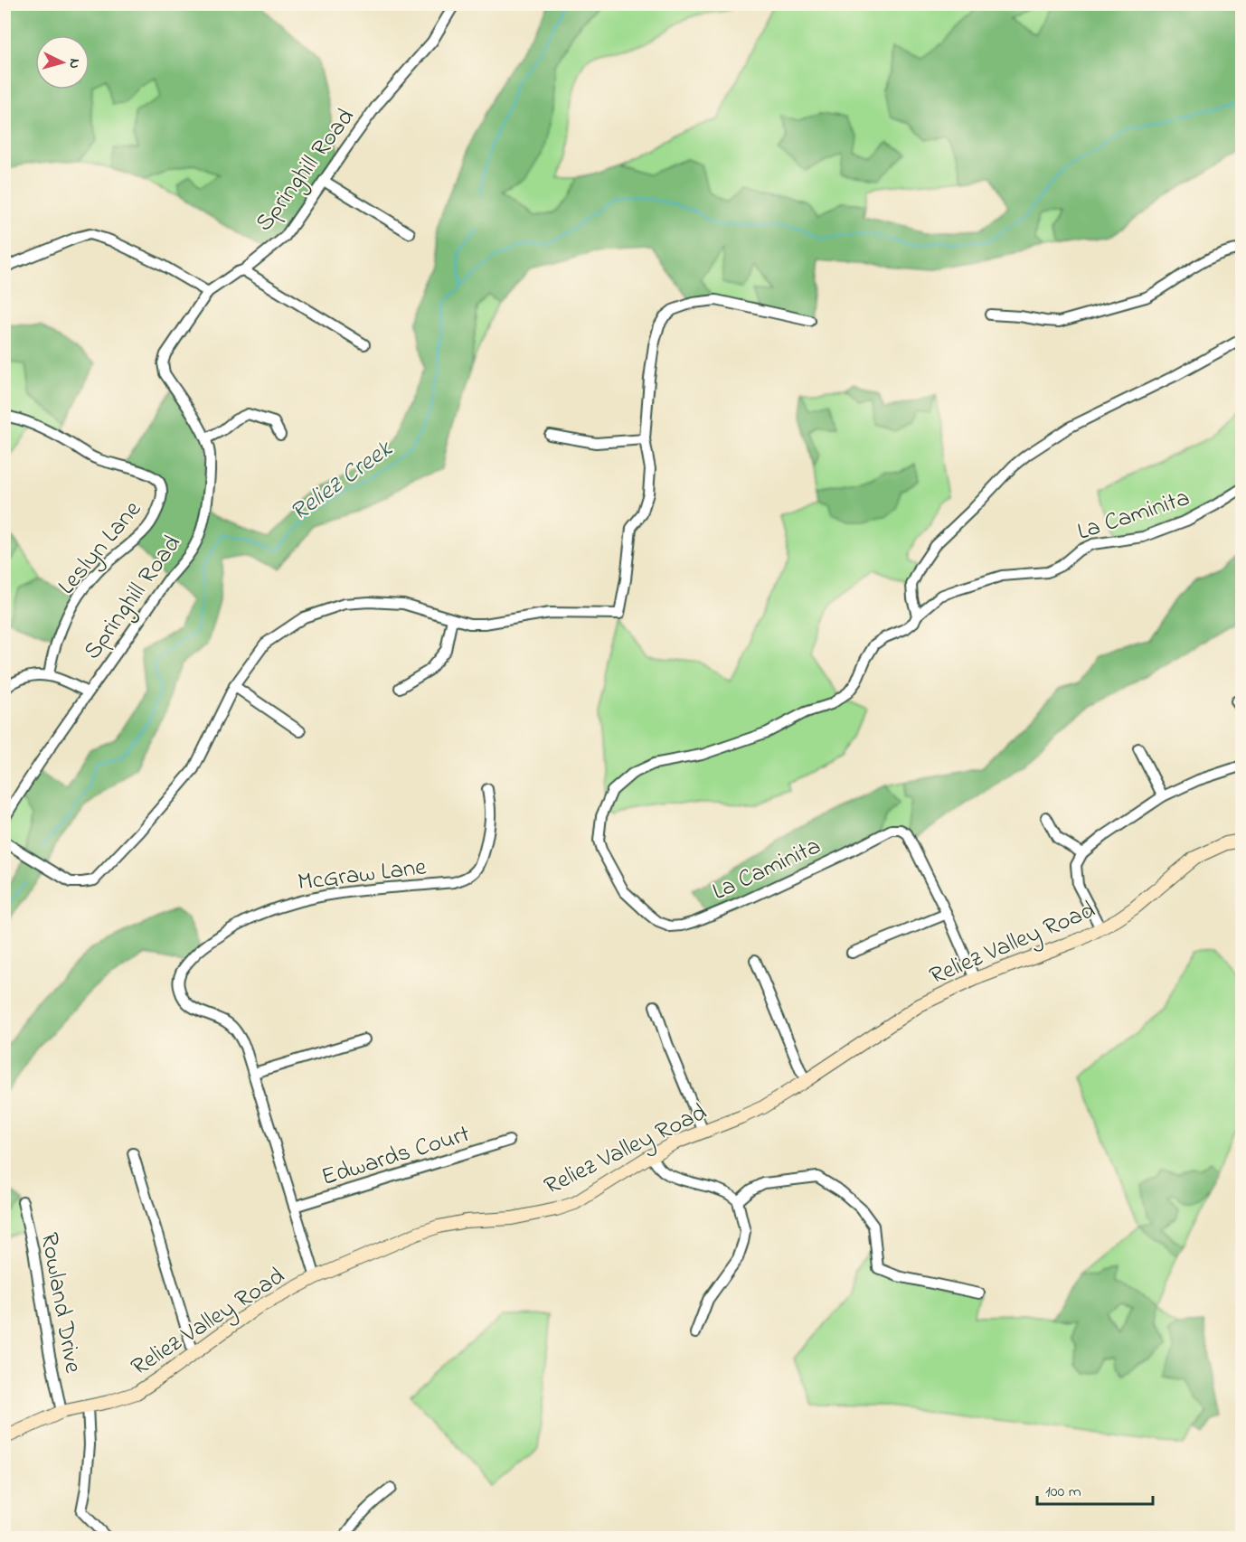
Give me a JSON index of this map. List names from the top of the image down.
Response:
{
  "streets": {
    "main road": ["Reliez Valley Road"],
    "street": [
      "Springhill Road",
      "La Caminita",
      "Leslyn Lane",
      "McGraw Lane",
      "Edwards Court",
      "Rowland Drive"
    ]
  },
  "crossings": [
    ["La Caminita", "Reliez Valley Road"],
    ["McGraw Lane", "Reliez Valley Road"],
    ["McGraw Lane", "Edwards Court"],
    ["Reliez Valley Road", "Rowland Drive"]
  ],
  "water": ["Reliez Creek"],
  "scale_bar": "100 m",
  "north": "right"
}
